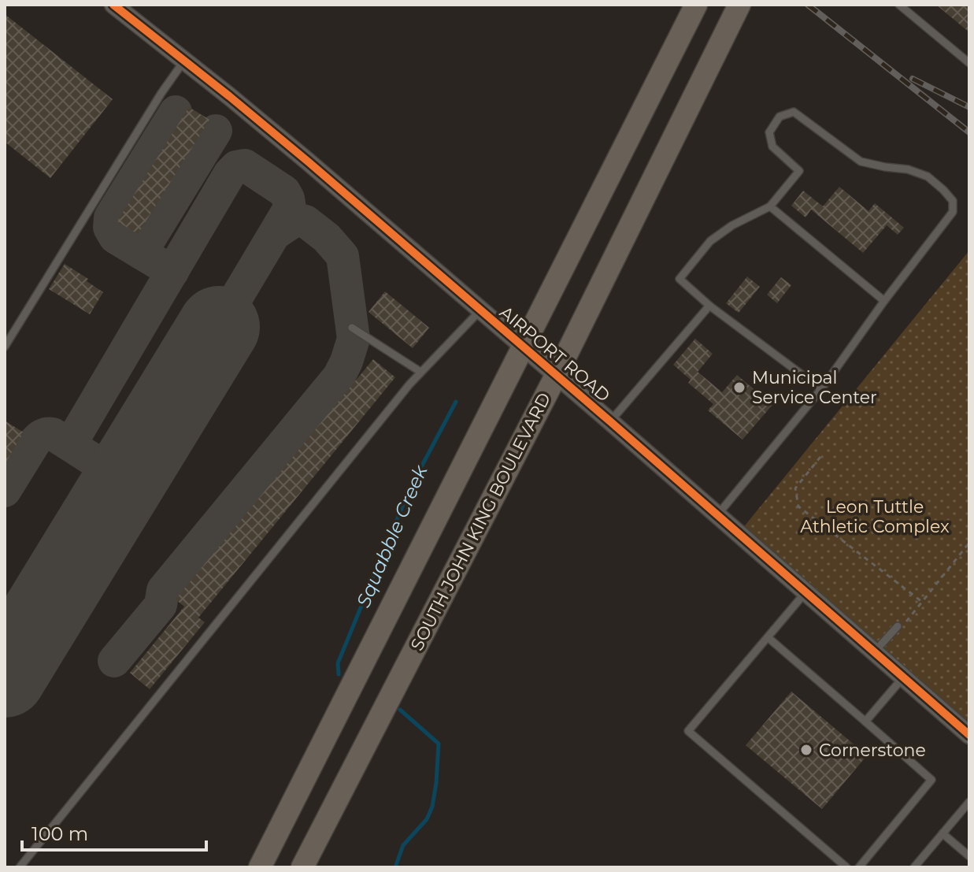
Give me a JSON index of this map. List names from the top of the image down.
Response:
{
  "streets": {
    "main road": ["SOUTH JOHN KING BOULEVARD"],
    "street": ["AIRPORT ROAD"]
  },
  "crossings": [
    ["AIRPORT ROAD", "SOUTH JOHN KING BOULEVARD"]
  ],
  "water": ["Squabble Creek"],
  "parks": ["Leon Tuttle Athletic Complex"],
  "places": ["Municipal Service Center", "Cornerstone"],
  "scale_bar": "100 m"
}
